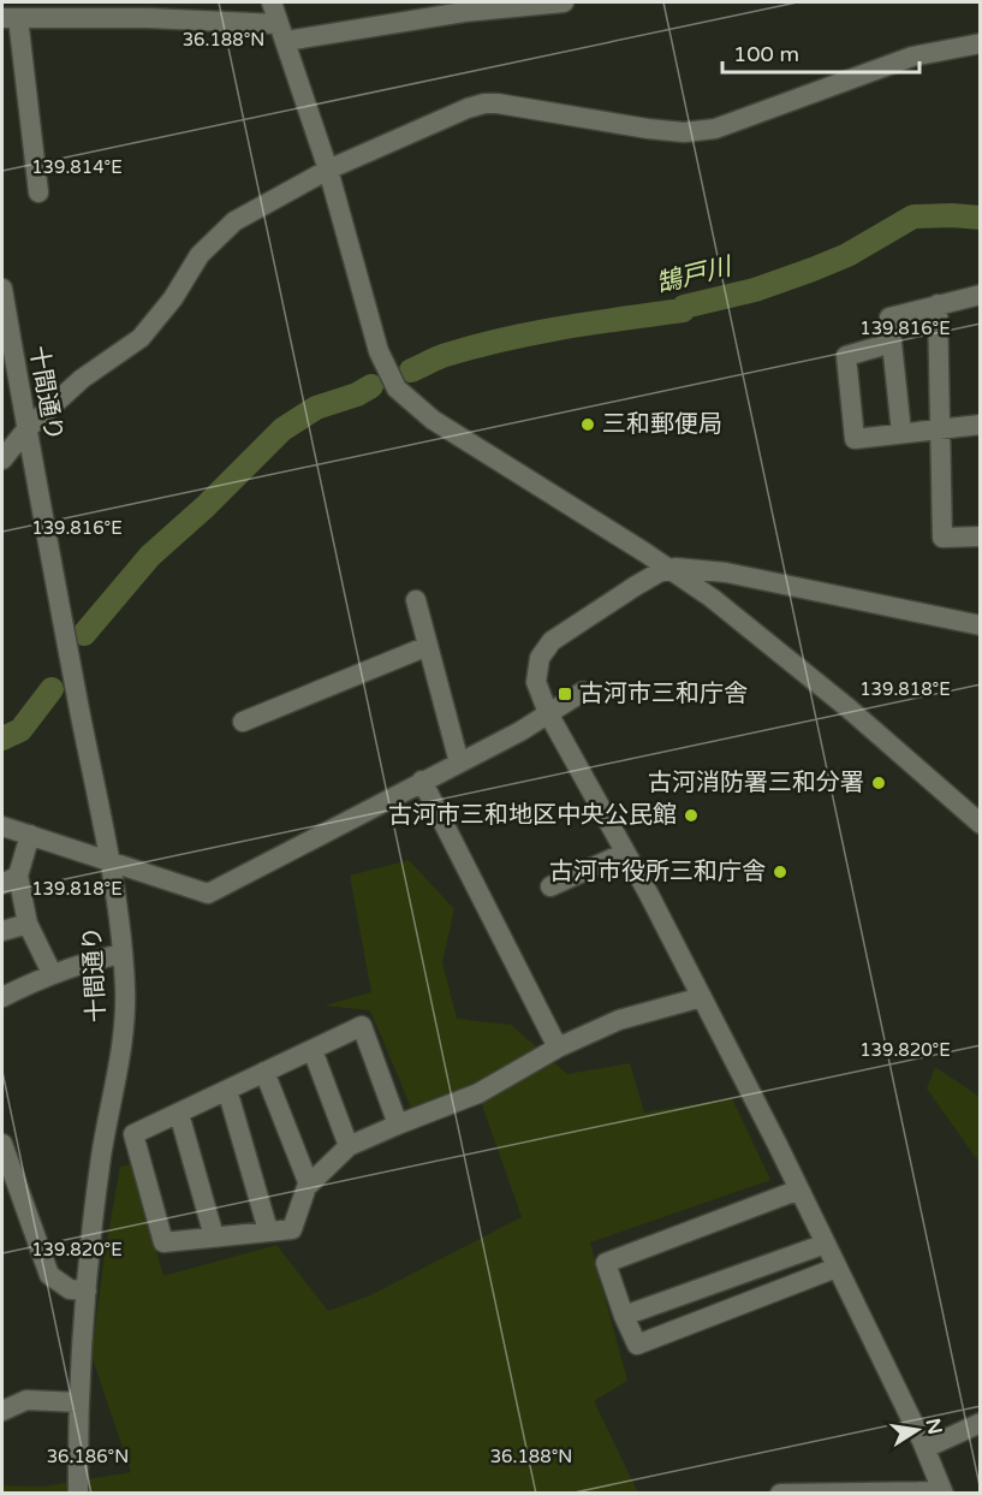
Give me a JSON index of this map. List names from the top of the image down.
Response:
{
  "streets": {
    "street": ["十間通り"]
  },
  "water": ["鵠戸川"],
  "places": {
    "other": [
      "三和郵便局",
      "古河消防署三和分署",
      "古河市三和地区中央公民館",
      "古河市役所三和庁舎"
    ],
    "transit": ["古河市三和庁舎"]
  },
  "scale_bar": "100 m",
  "north": "right",
  "coordinates": [
    "36.188°N",
    "139.814°E",
    "139.816°E",
    "139.818°E",
    "139.820°E",
    "36.186°N"
  ]
}
